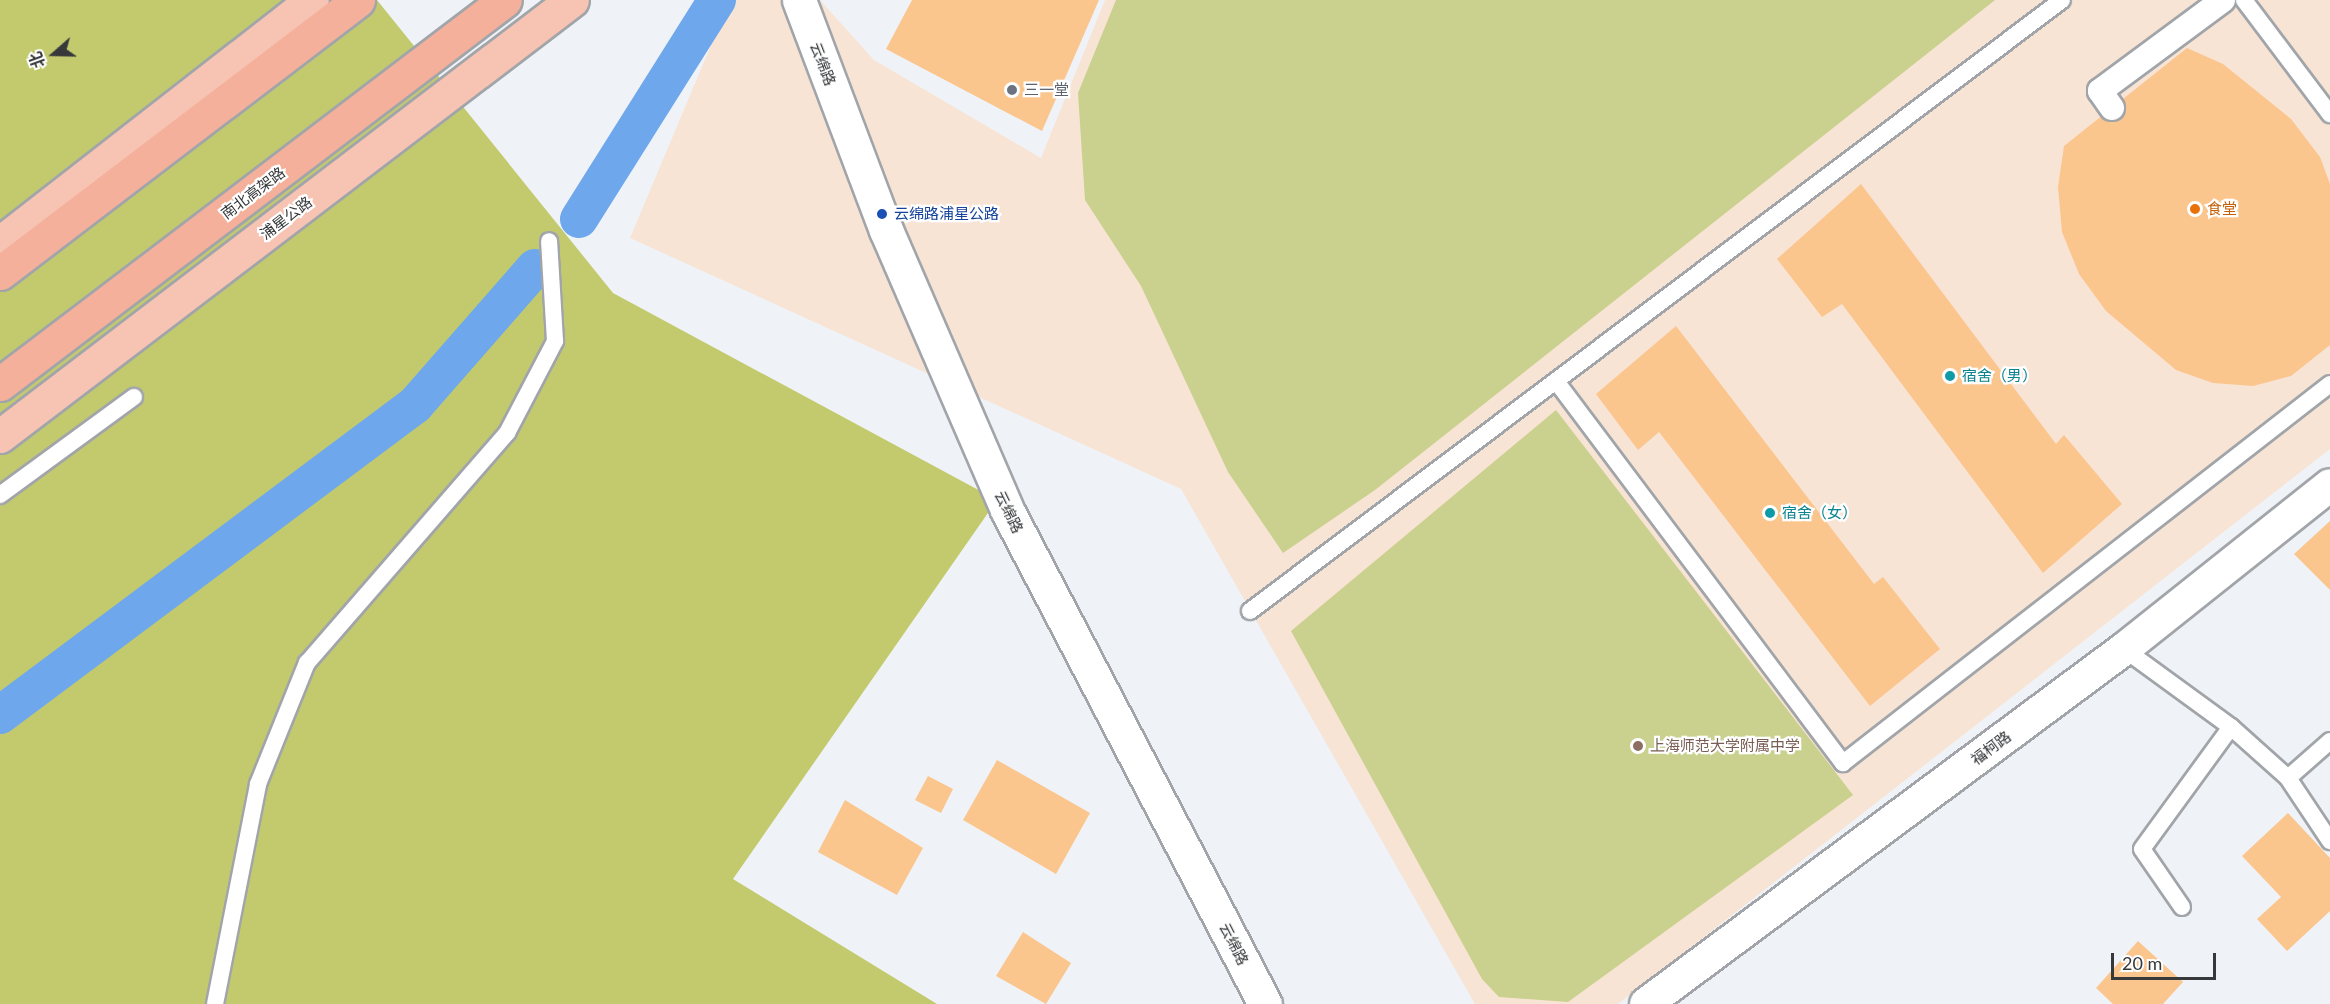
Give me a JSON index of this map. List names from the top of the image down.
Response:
{
  "streets": {
    "highway": ["南北高架路"],
    "main road": ["浦星公路"],
    "street": ["云绵路", "福柯路"]
  },
  "places": [
    "三一堂",
    "食堂",
    "云绵路浦星公路",
    "宿舍（男）",
    "宿舍（女）",
    "上海师范大学附属中学"
  ],
  "scale_bar": "20 m",
  "north": "left"
}
